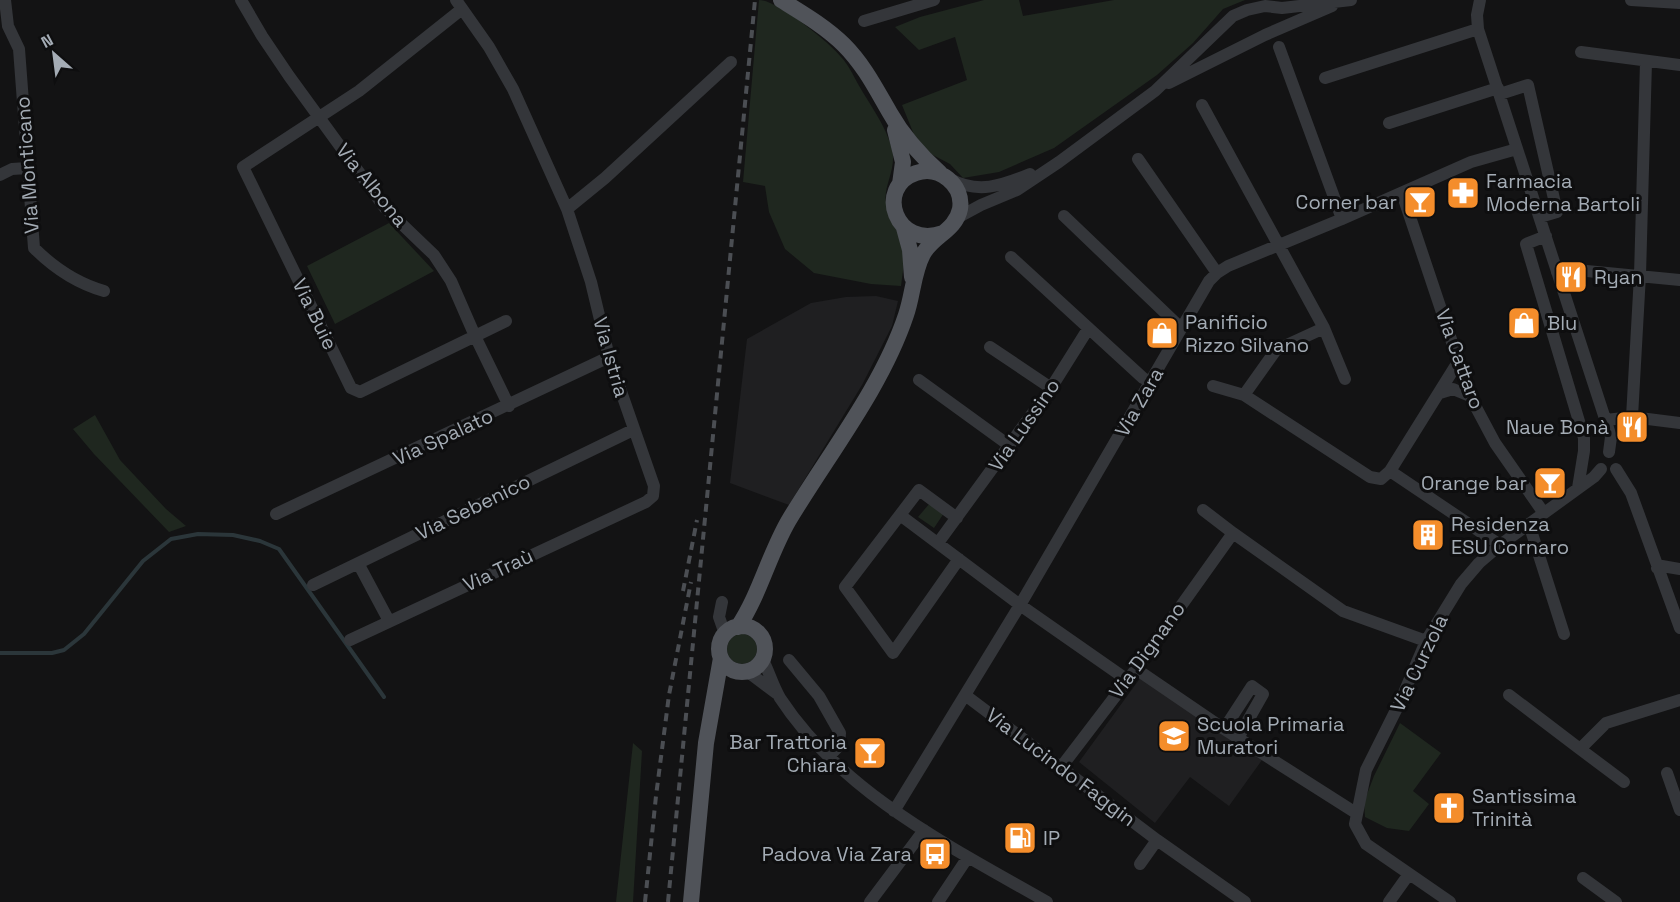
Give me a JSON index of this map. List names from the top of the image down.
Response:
{
  "streets": {
    "street": [
      "Via Monticano",
      "Via Albona",
      "Via Buie",
      "Via Istria",
      "Via Cattaro",
      "Via Zara",
      "Via Lussino",
      "Via Spalato",
      "Via Sebenico",
      "Via Traù",
      "Via Dignano",
      "Via Curzola",
      "Via Lucindo Faggin"
    ]
  },
  "crossings": [
    ["Via Albona", "Via Buie"],
    ["Via Albona", "Via Spalato"],
    ["Via Istria", "Via Spalato"],
    ["Via Istria", "Via Sebenico"],
    ["Via Istria", "Via Traù"],
    ["Via Cattaro", "Via Curzola"],
    ["Via Zara", "Via Lucindo Faggin"],
    ["Via Dignano", "Via Lucindo Faggin"]
  ],
  "places": {
    "pharmacy": ["Farmacia Moderna Bartoli"],
    "bar": ["Corner bar", "Orange bar", "Bar Trattoria Chiara"],
    "restaurant": ["Ryan", "Naue Bonà"],
    "shop": ["Blu", "Panificio Rizzo Silvano"],
    "building": ["Residenza ESU Cornaro"],
    "school or university": ["Scuola Primaria Muratori"],
    "church": ["Santissima Trinità"],
    "fuel station": ["IP"],
    "bus stop": ["Padova Via Zara"]
  },
  "north": "top left"
}
